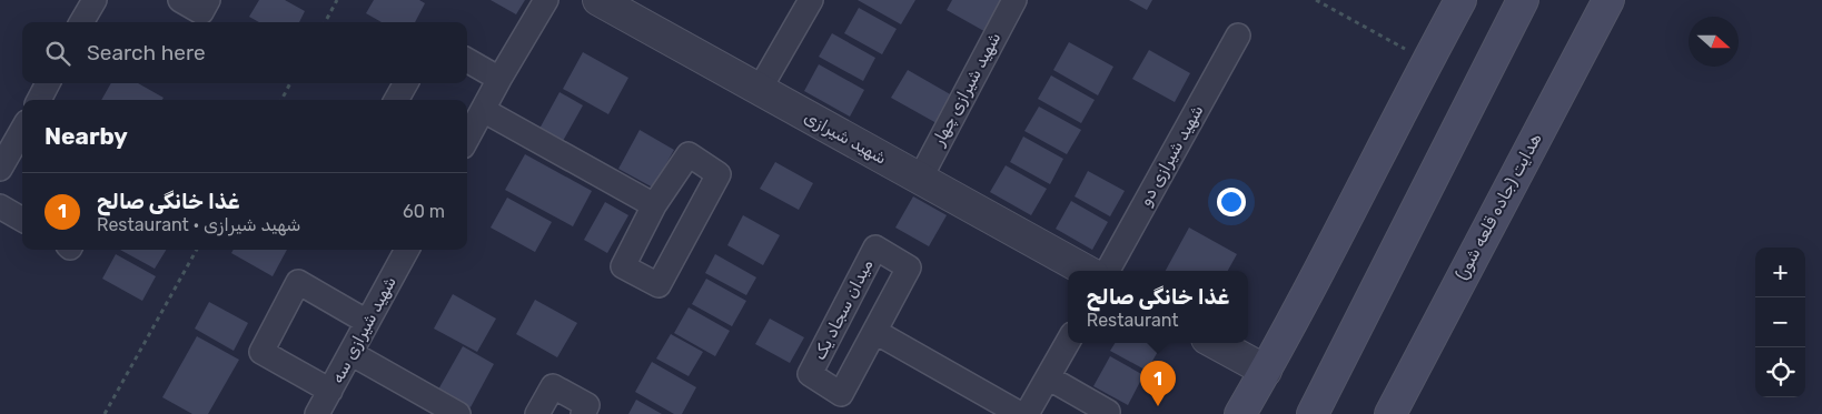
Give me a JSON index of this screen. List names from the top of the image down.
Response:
{
  "streets": {
    "main road": ["هدایت (جاده قلعه شور)"],
    "street": [
      "شهید شیرازی چهار",
      "شهید شیرازی",
      "شهید شیرازی دو",
      "میدان سجاد یک",
      "شهید شیرازی سه"
    ]
  },
  "crossings": [
    ["شهید شیرازی چهار", "شهید شیرازی"]
  ],
  "north": "right",
  "page": {
    "search": "Search here",
    "heading": "Nearby",
    "list": [
      {
        "mark": "1",
        "name": "غذا خانگی صالح",
        "note": "Restaurant · شهید شیرازی",
        "value": "60 m"
      }
    ],
    "map_buttons": ["+", "−"],
    "popup": ["غذا خانگی صالح", "Restaurant"],
    "pins": "1"
  }
}
